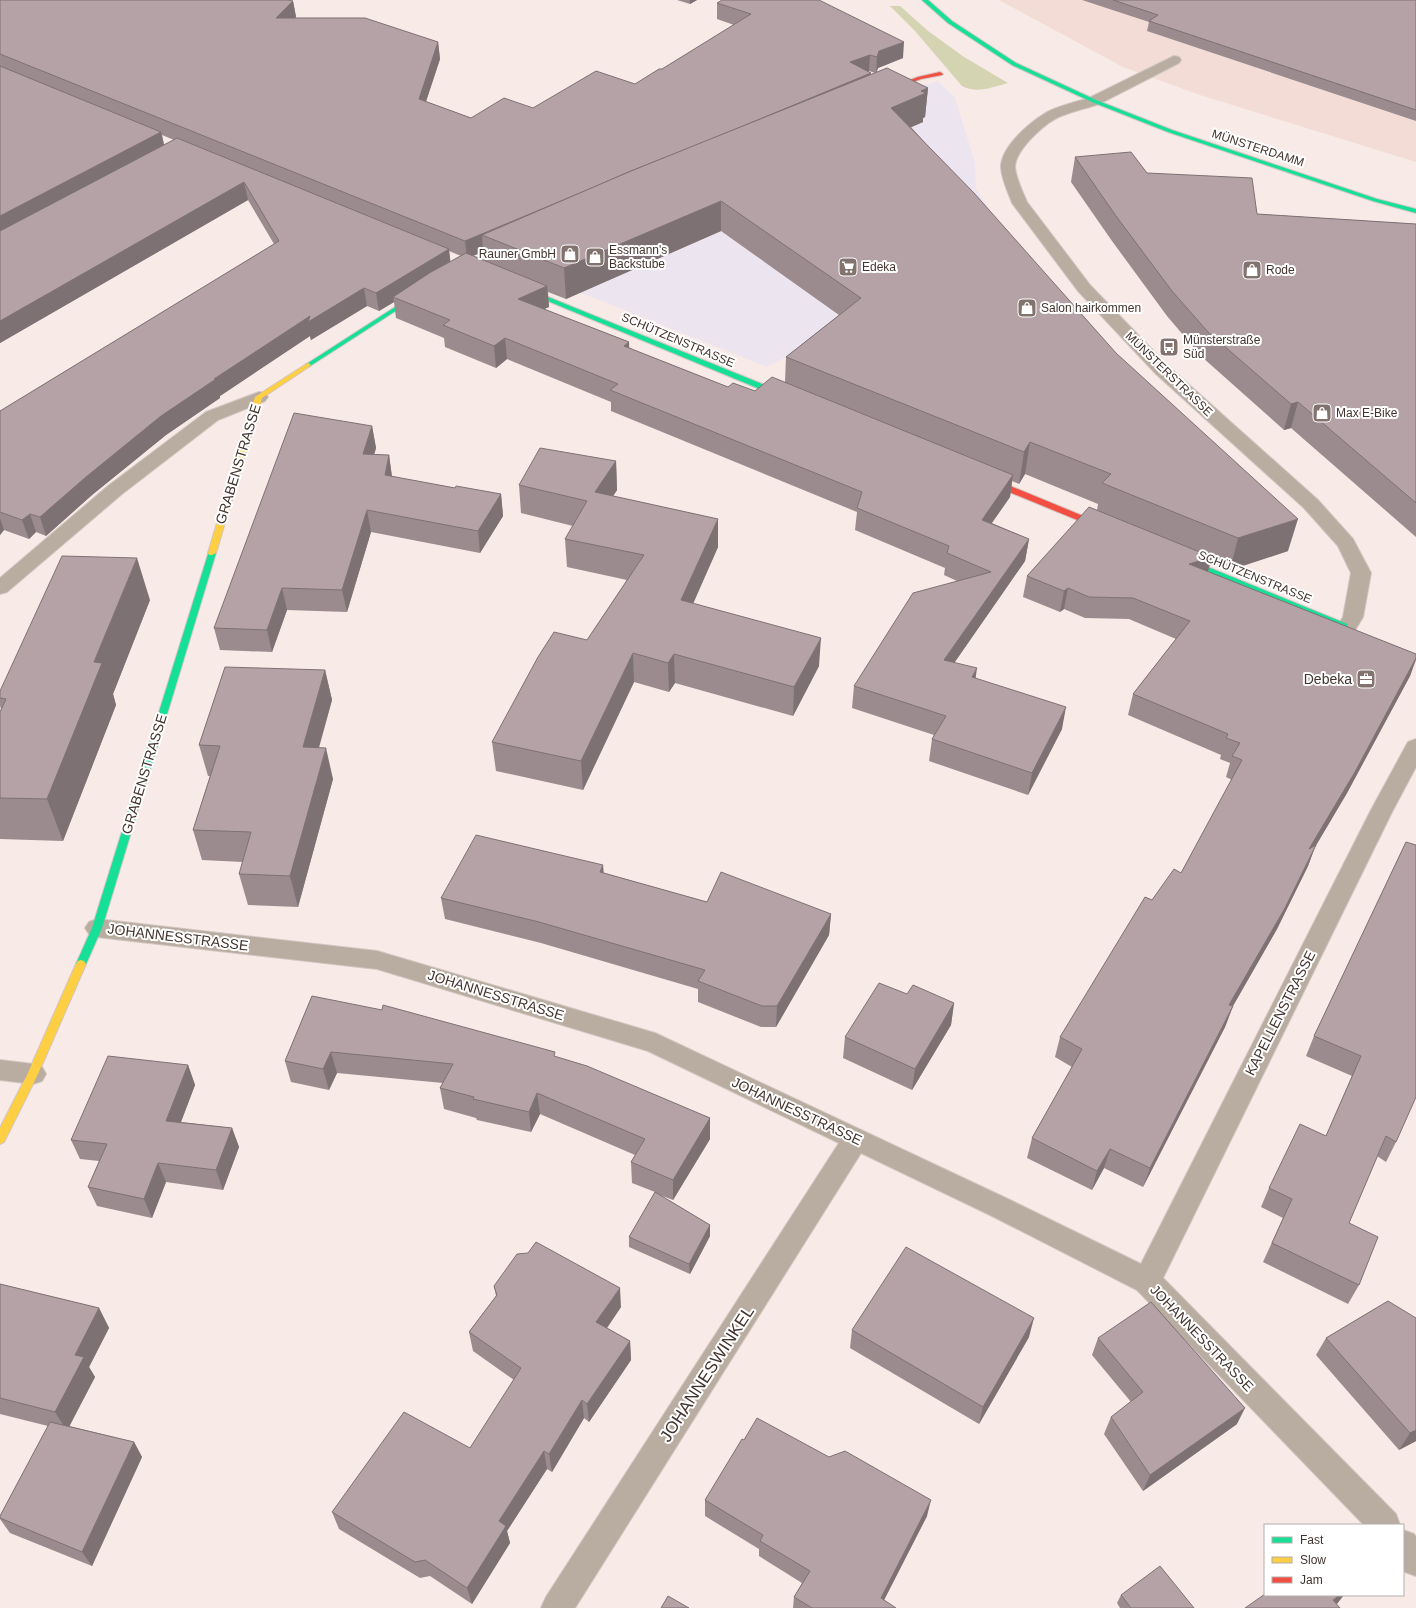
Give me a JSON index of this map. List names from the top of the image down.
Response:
{
  "streets": {
    "street": [
      "MÜNSTERDAMM",
      "SCHÜTZENSTRASSE",
      "MÜNSTERSTRASSE",
      "GRABENSTRASSE",
      "JOHANNESSTRASSE",
      "KAPELLENSTRASSE",
      "JOHANNESWINKEL"
    ]
  },
  "crossings": [
    ["MÜNSTERDAMM", "MÜNSTERSTRASSE"],
    ["SCHÜTZENSTRASSE", "MÜNSTERSTRASSE"],
    ["GRABENSTRASSE", "JOHANNESSTRASSE"],
    ["JOHANNESSTRASSE", "KAPELLENSTRASSE"],
    ["JOHANNESSTRASSE", "JOHANNESWINKEL"]
  ],
  "places": {
    "shop": [
      "Rauner GmbH",
      "Essmann's Backstube",
      "Rode",
      "Salon hairkommen",
      "Max E-Bike"
    ],
    "supermarket": ["Edeka"],
    "bus stop": ["Münsterstraße Süd"],
    "office": ["Debeka"]
  },
  "legend": ["Fast", "Slow", "Jam"]
}
